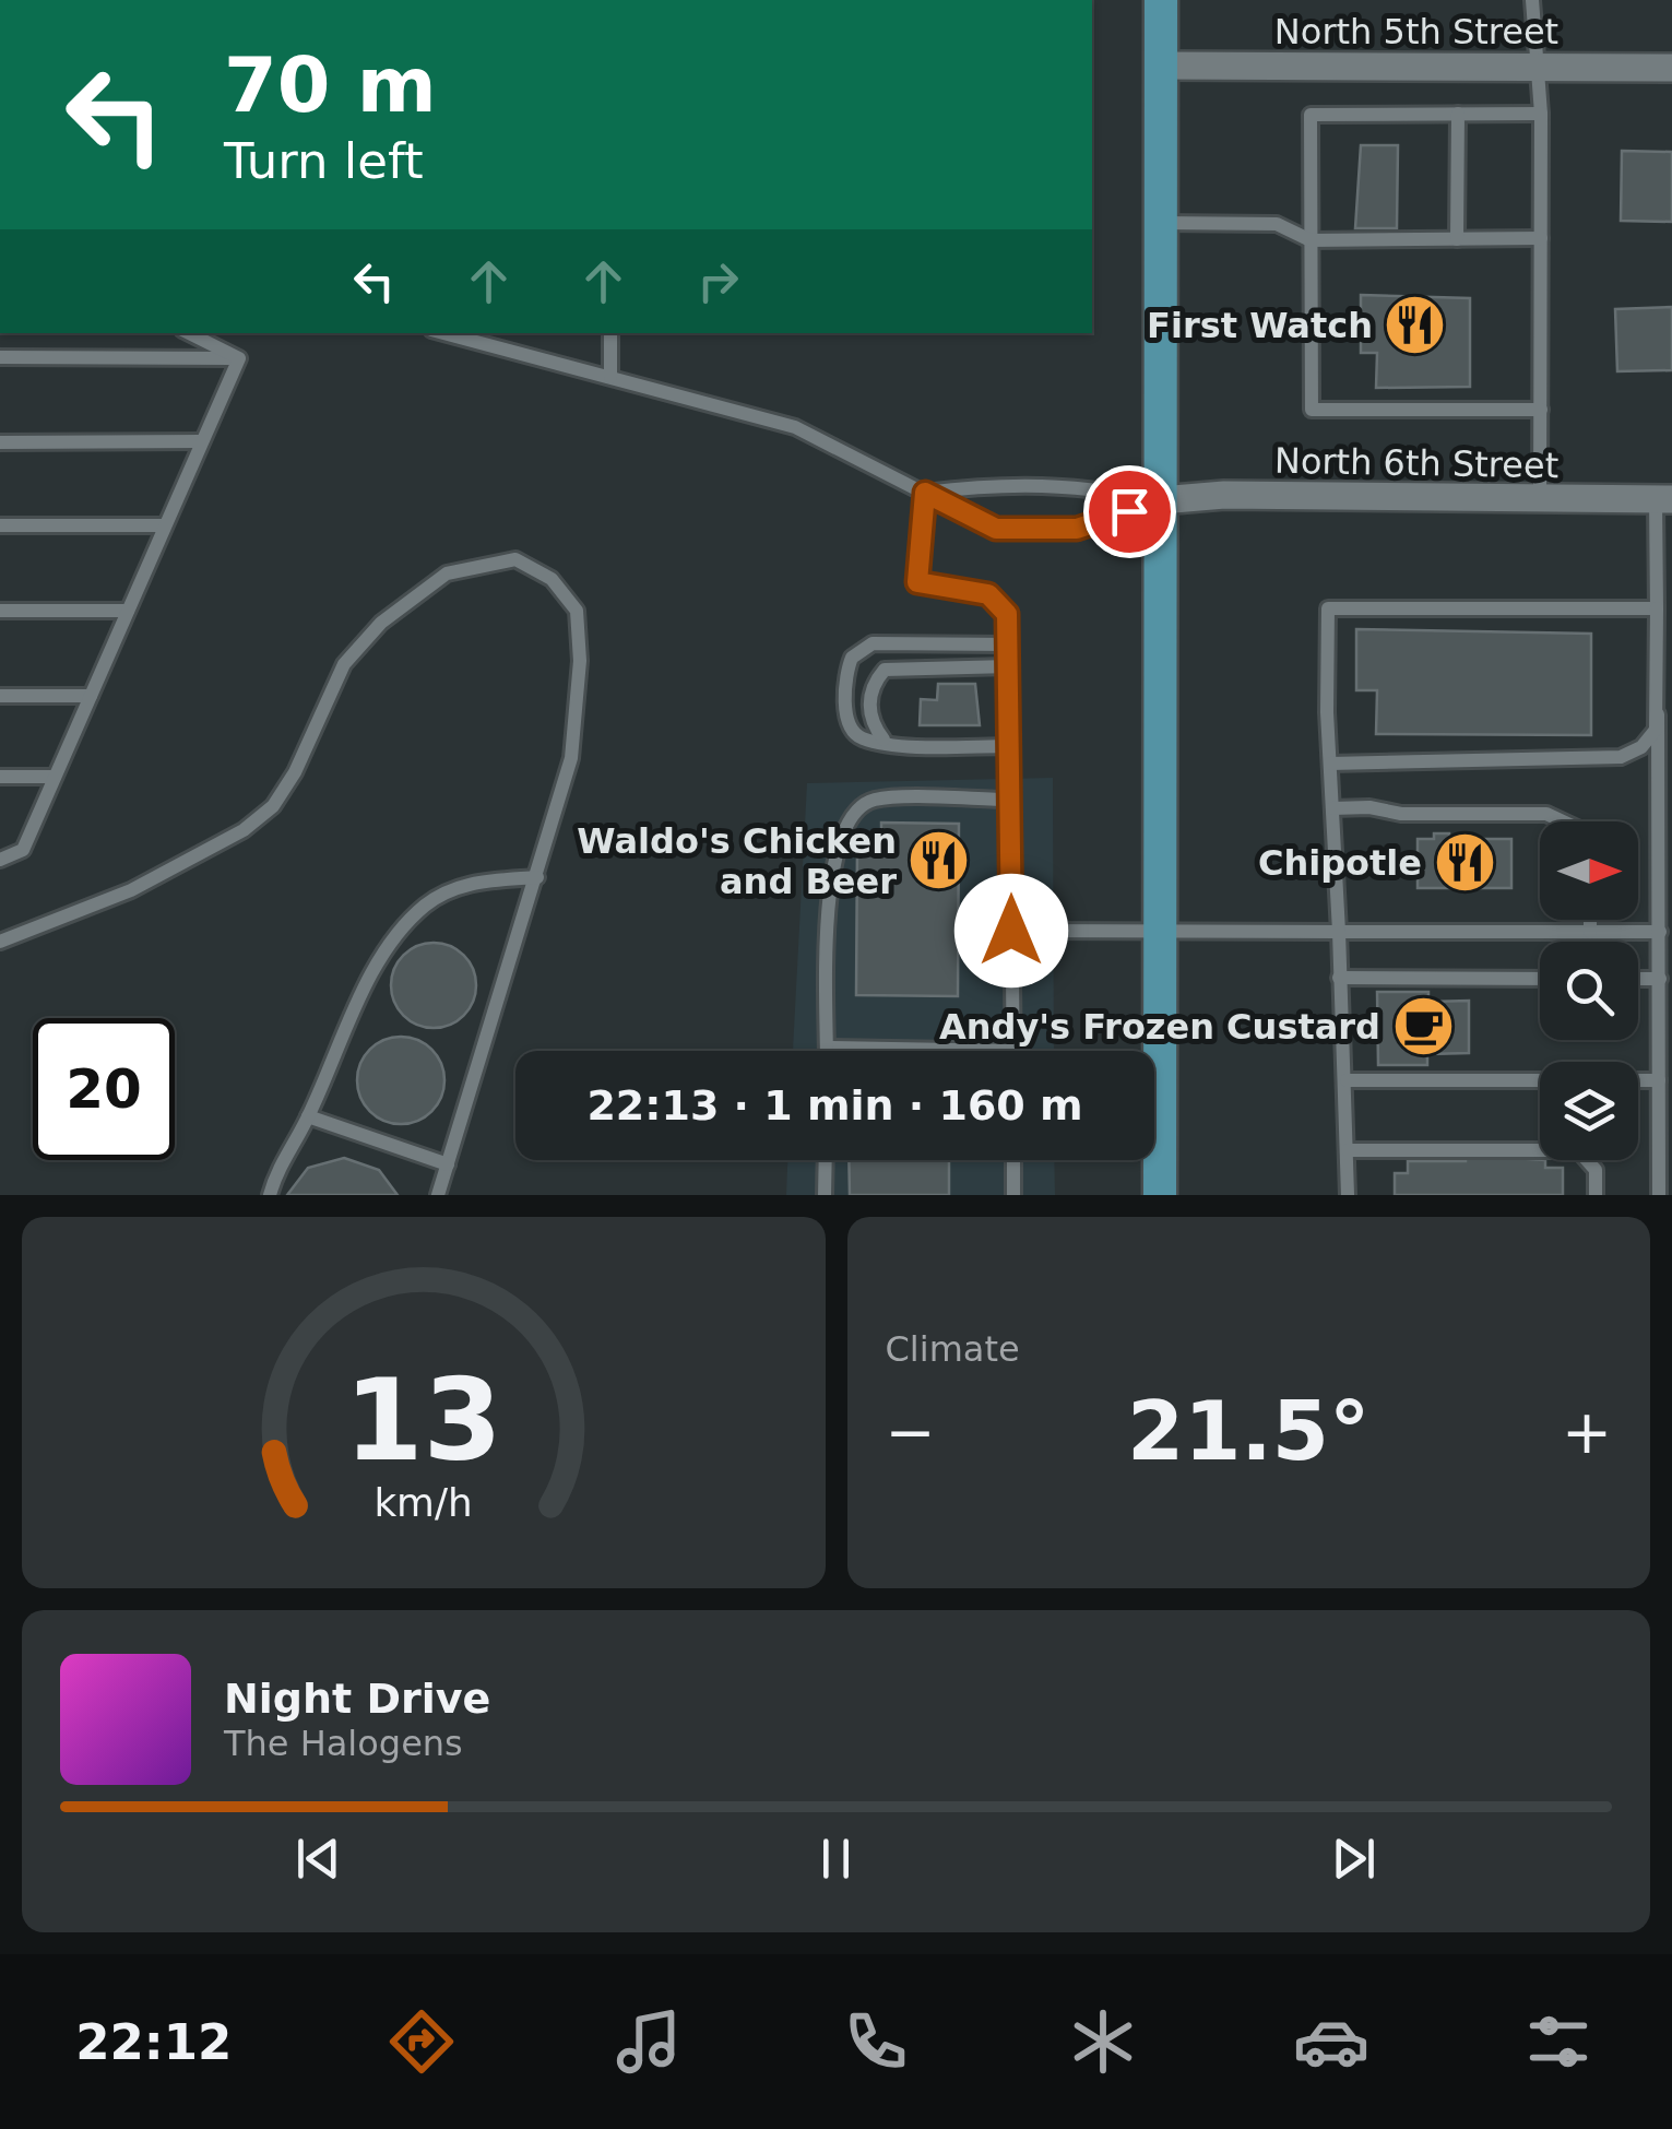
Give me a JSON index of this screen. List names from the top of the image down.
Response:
{
  "streets": {
    "street": ["North 5th Street", "North 6th Street"]
  },
  "places": {
    "restaurant": ["First Watch", "Waldo's Chicken and Beer", "Chipotle"],
    "cafe": ["Andy's Frozen Custard"]
  },
  "north": "right",
  "page": {
    "turn": ["70 m", "Turn left"],
    "limit": "20",
    "trip": "22:13 · 1 min · 160 m",
    "tile": "Climate",
    "heat": ["−", "21.5°", "+"],
    "song": ["Night Drive", "The Halogens"],
    "tabs": "22:12",
    "gauge": ["13", "km/h"]
  }
}
